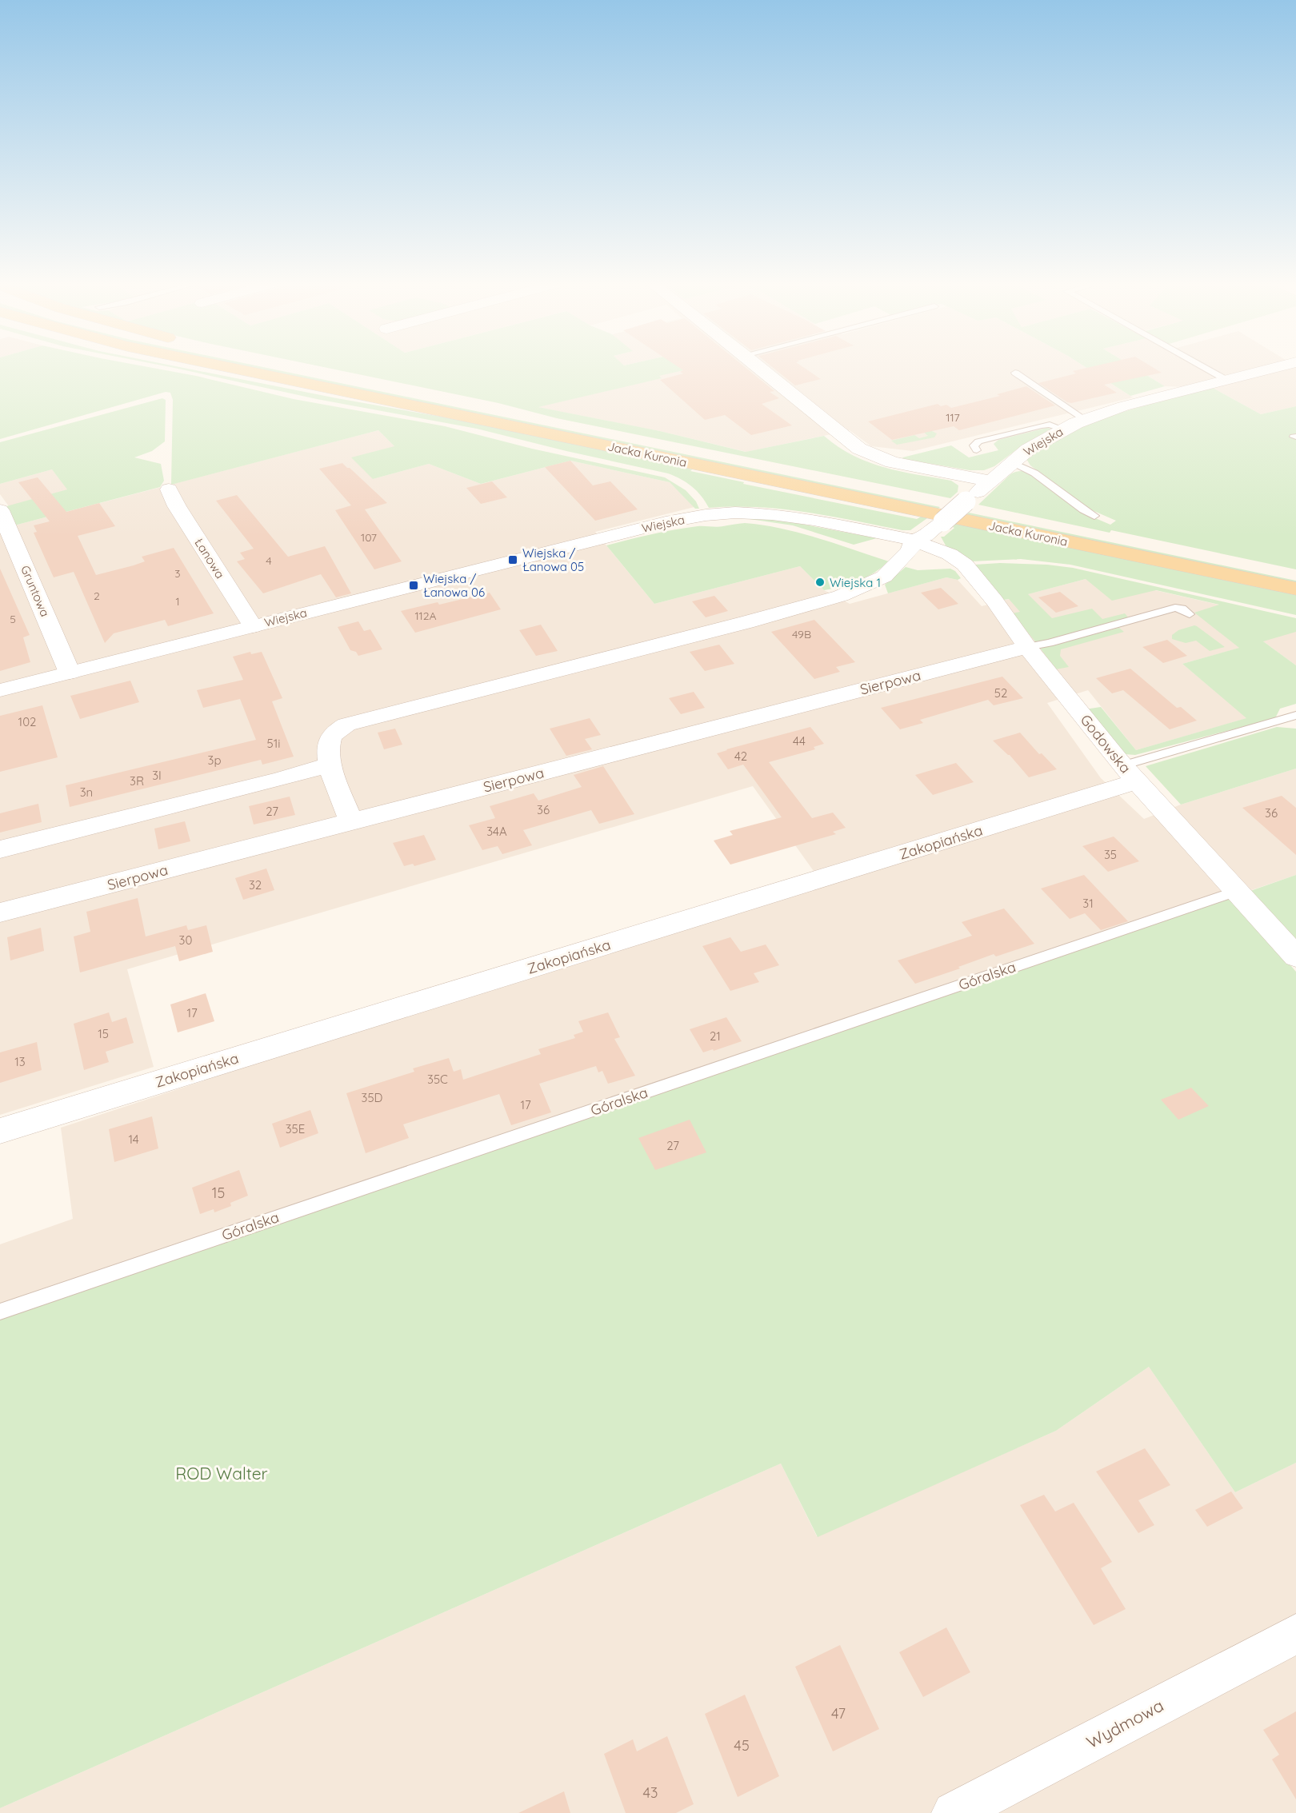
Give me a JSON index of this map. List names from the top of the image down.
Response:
{
  "streets": {
    "main road": ["Jacka Kuronia"],
    "street": [
      "Wiejska",
      "Łanowa",
      "Gruntowa",
      "Sierpowa",
      "Godowska",
      "Zakopiańska",
      "Wydmowa"
    ],
    "lane": ["Góralska"]
  },
  "crossings": [
    ["Wiejska", "Łanowa"],
    ["Wiejska", "Gruntowa"],
    ["Wiejska", "Godowska"],
    ["Sierpowa", "Godowska"],
    ["Godowska", "Zakopiańska"],
    ["Godowska", "Góralska"]
  ],
  "parks": ["ROD Walter"],
  "places": {
    "transit": ["Wiejska / Łanowa 05", "Wiejska / Łanowa 06"],
    "other": ["Wiejska 1"]
  },
  "house_numbers": [
    "117",
    "107",
    "4",
    "3",
    "2",
    "1",
    "112A",
    "5",
    "49B",
    "52",
    "102",
    "44",
    "51i",
    "42",
    "3p",
    "3I",
    "3R",
    "3n",
    "36",
    "27",
    "36",
    "34A",
    "35",
    "32",
    "31",
    "30",
    "17",
    "15",
    "21",
    "13",
    "35C",
    "35D",
    "17",
    "35E",
    "14",
    "27",
    "15",
    "47",
    "45",
    "43"
  ]
}
